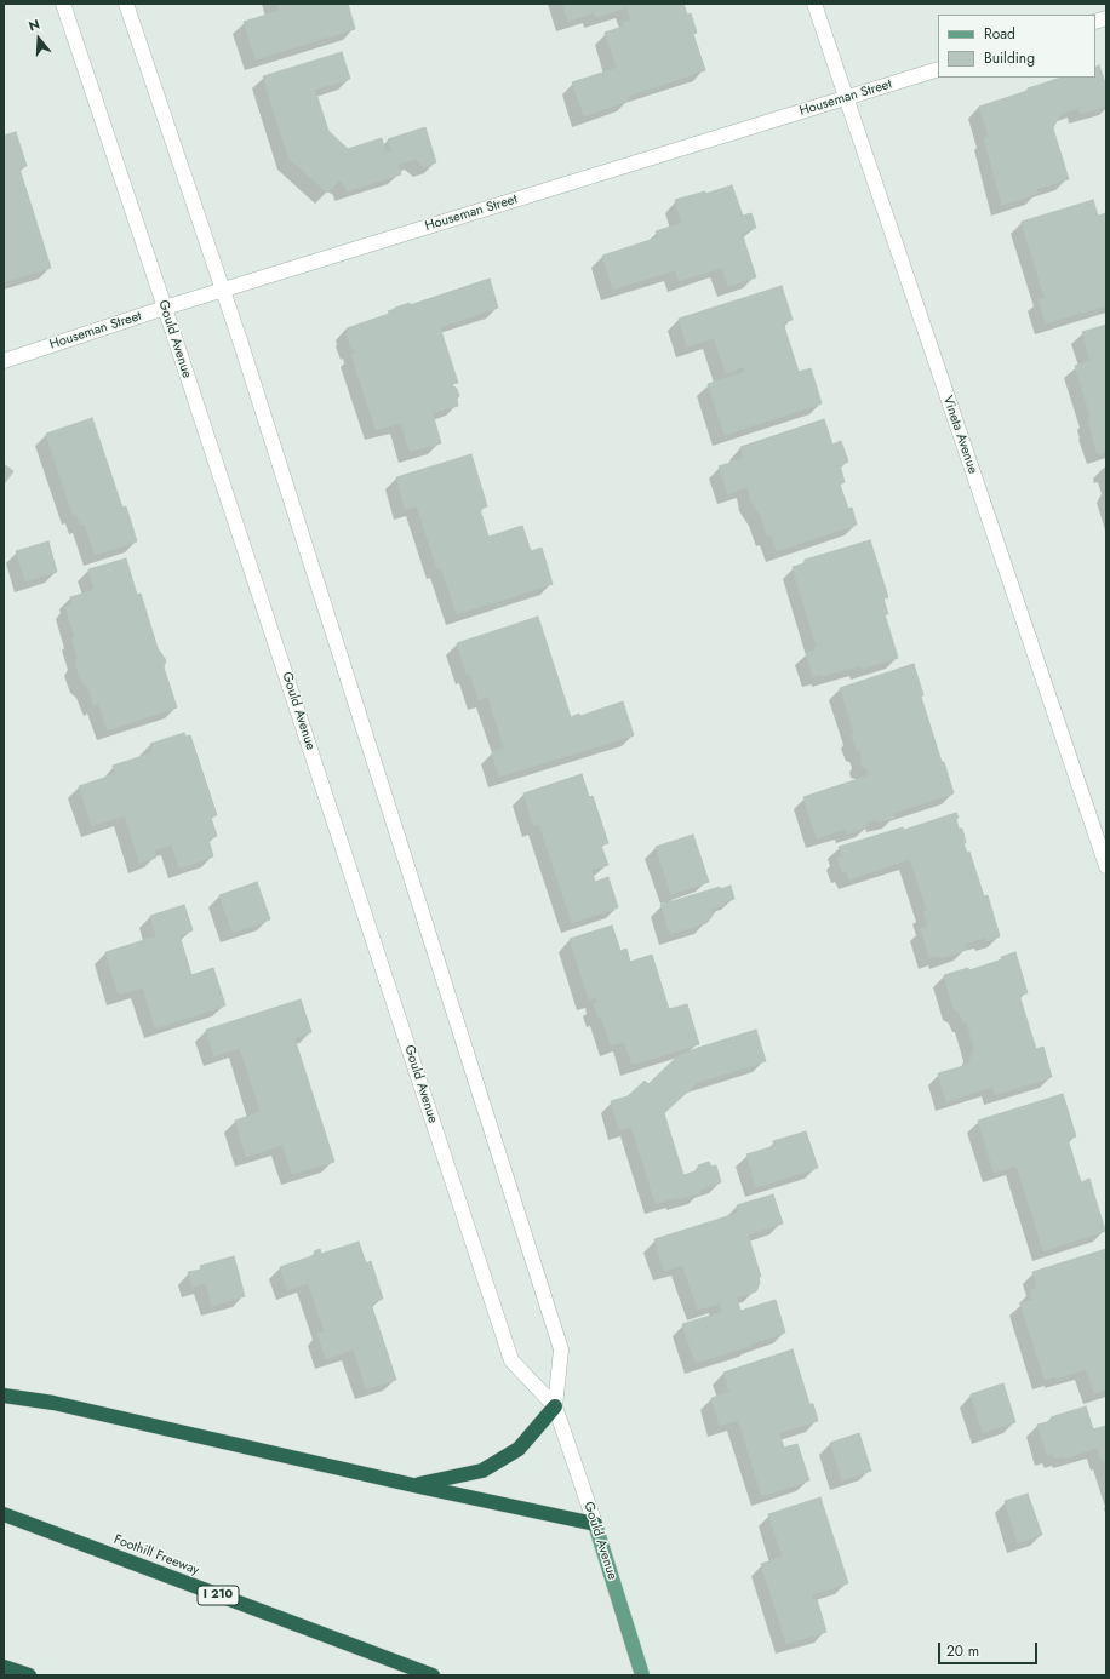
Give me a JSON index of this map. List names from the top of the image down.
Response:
{
  "streets": {
    "highway": ["Foothill Freeway", "I 210"],
    "main road": ["Gould Avenue"],
    "street": ["Houseman Street", "Vineta Avenue"]
  },
  "crossings": [
    ["Houseman Street", "Gould Avenue"],
    ["Houseman Street", "Vineta Avenue"]
  ],
  "legend": ["Road", "Building"],
  "scale_bar": "20 m",
  "north": "top"
}
